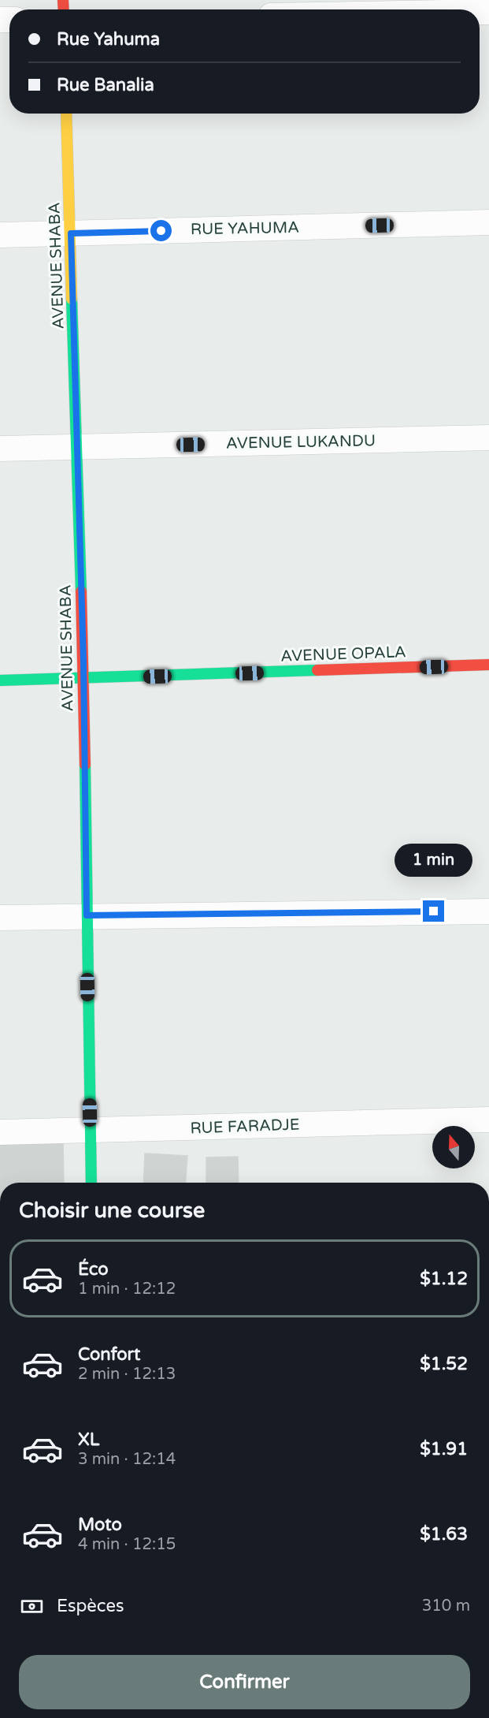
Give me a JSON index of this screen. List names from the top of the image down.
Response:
{
  "streets": {
    "street": [
      "RUE YAHUMA",
      "AVENUE SHABA",
      "AVENUE LUKANDU",
      "AVENUE OPALA",
      "RUE FARADJE"
    ]
  },
  "crossings": [
    ["RUE YAHUMA", "AVENUE SHABA"],
    ["AVENUE SHABA", "AVENUE LUKANDU"],
    ["AVENUE SHABA", "AVENUE OPALA"],
    ["AVENUE SHABA", "RUE FARADJE"]
  ],
  "north": "top",
  "page": {
    "banner": ["Rue Yahuma", "Rue Banalia"],
    "bubble": "1 min",
    "heading": "Choisir une course",
    "list": [
      {
        "name": "Éco",
        "note": "1 min · 12:12",
        "value": "$1.12"
      },
      {
        "name": "Confort",
        "note": "2 min · 12:13",
        "value": "$1.52"
      },
      {
        "name": "XL",
        "note": "3 min · 12:14",
        "value": "$1.91"
      },
      {
        "name": "Moto",
        "note": "4 min · 12:15",
        "value": "$1.63"
      }
    ],
    "pay": ["Espèces", "310 m"],
    "buttons": "Confirmer"
  }
}
